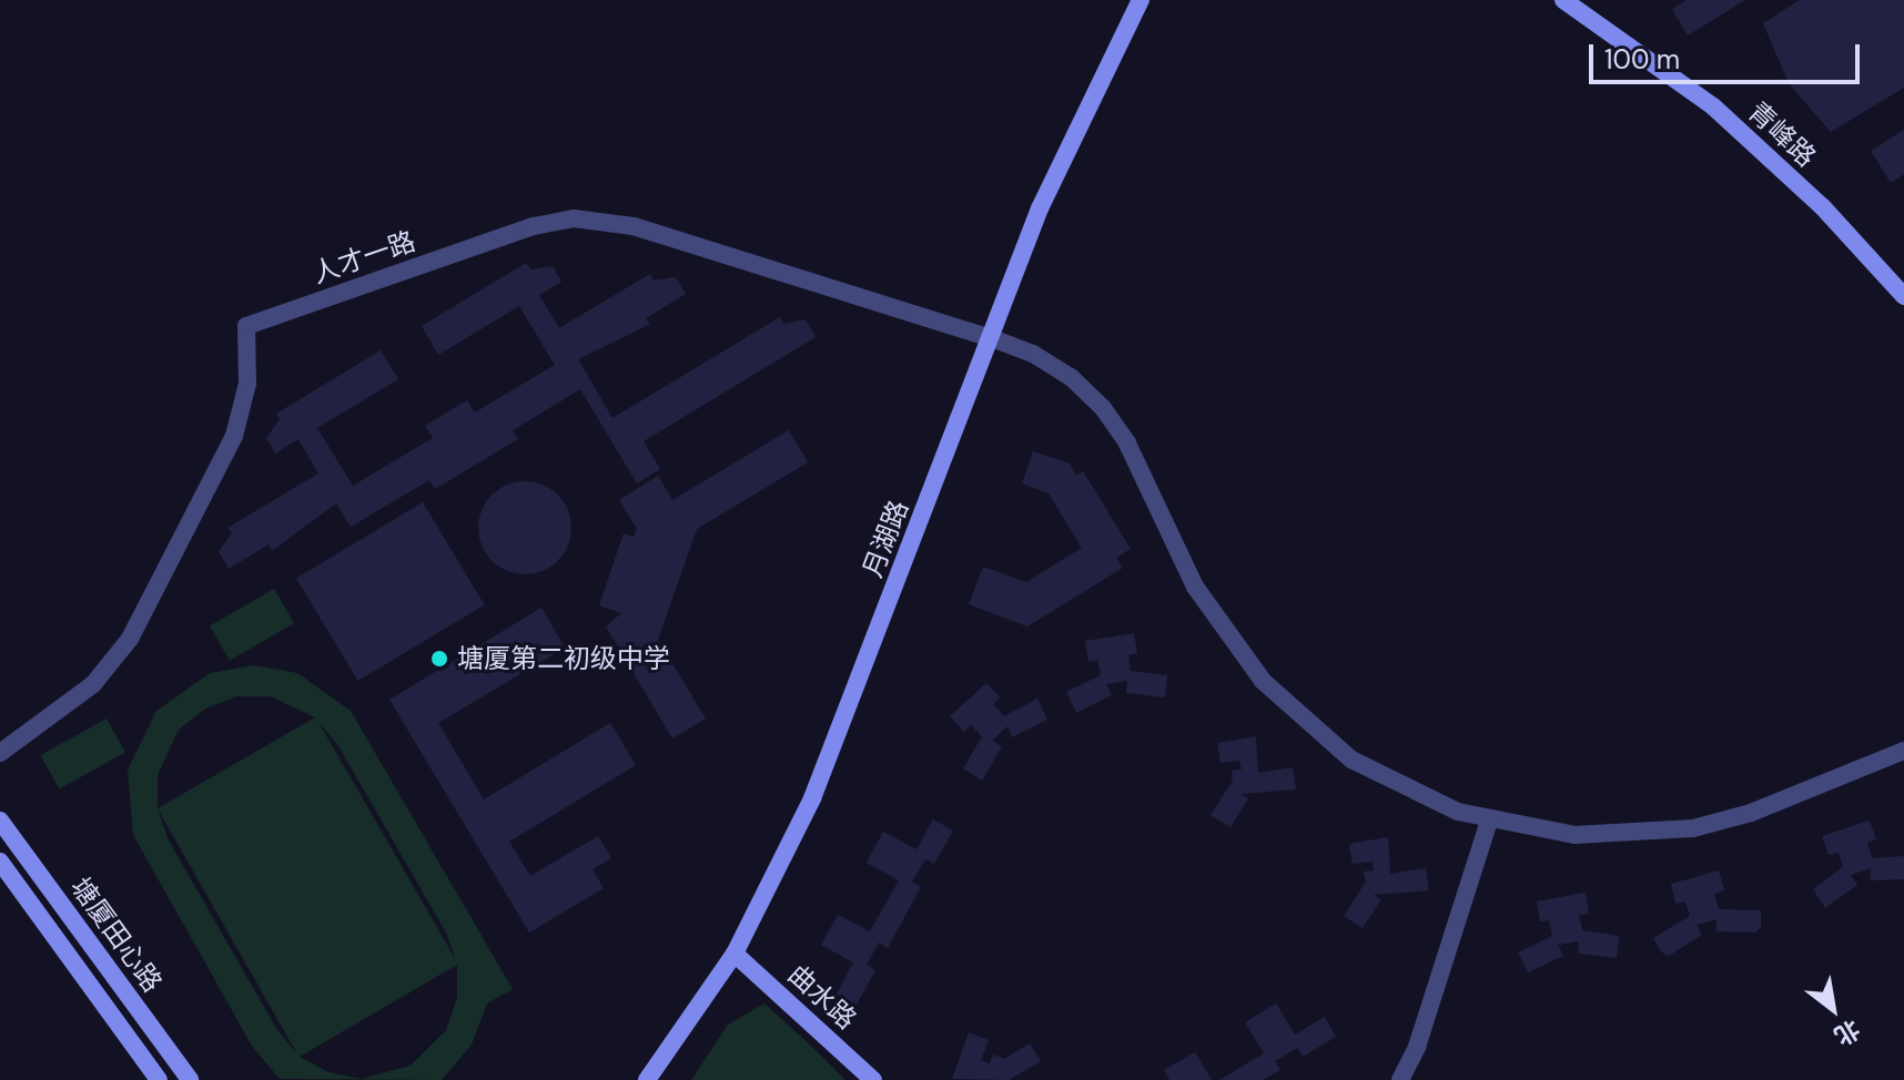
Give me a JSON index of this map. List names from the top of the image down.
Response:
{
  "streets": {
    "street": [
      "青峰路",
      "人才一路",
      "月湖路",
      "塘厦田心路",
      "曲水路"
    ]
  },
  "crossings": [
    ["人才一路", "月湖路"],
    ["月湖路", "曲水路"]
  ],
  "places": ["塘厦第二初级中学"],
  "scale_bar": "100 m",
  "north": "bottom right"
}
